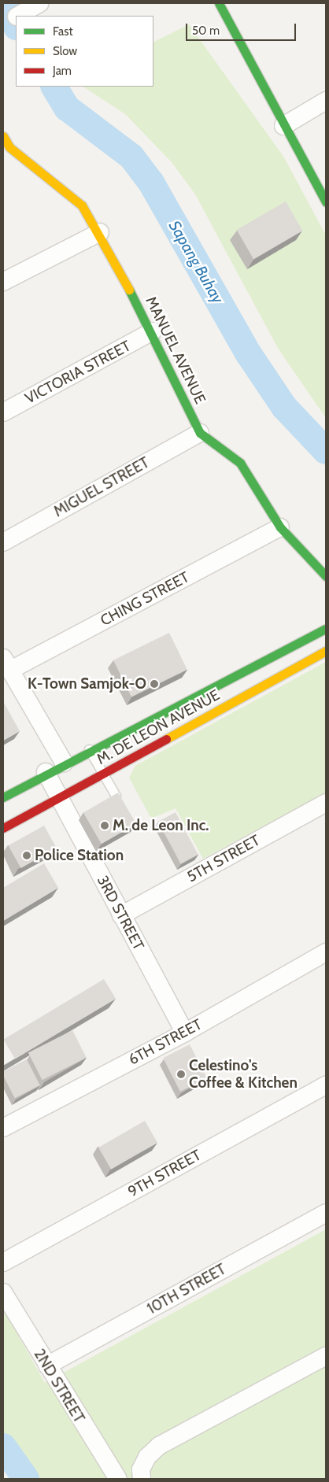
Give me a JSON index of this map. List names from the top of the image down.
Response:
{
  "streets": {
    "street": [
      "MANUEL AVENUE",
      "VICTORIA STREET",
      "MIGUEL STREET",
      "CHING STREET",
      "M. DE LEON AVENUE",
      "5TH STREET",
      "3RD STREET",
      "6TH STREET",
      "9TH STREET",
      "10TH STREET",
      "2ND STREET"
    ]
  },
  "crossings": [
    ["MANUEL AVENUE", "VICTORIA STREET"],
    ["MANUEL AVENUE", "MIGUEL STREET"],
    ["MANUEL AVENUE", "CHING STREET"],
    ["M. DE LEON AVENUE", "3RD STREET"],
    ["5TH STREET", "3RD STREET"],
    ["3RD STREET", "6TH STREET"],
    ["10TH STREET", "2ND STREET"]
  ],
  "water": ["Sapang Buhay"],
  "places": [
    "K-Town Samjok-O",
    "M. de Leon Inc.",
    "Police Station",
    "Celestino's Coffee & Kitchen"
  ],
  "legend": ["Fast", "Slow", "Jam"],
  "scale_bar": "50 m"
}
